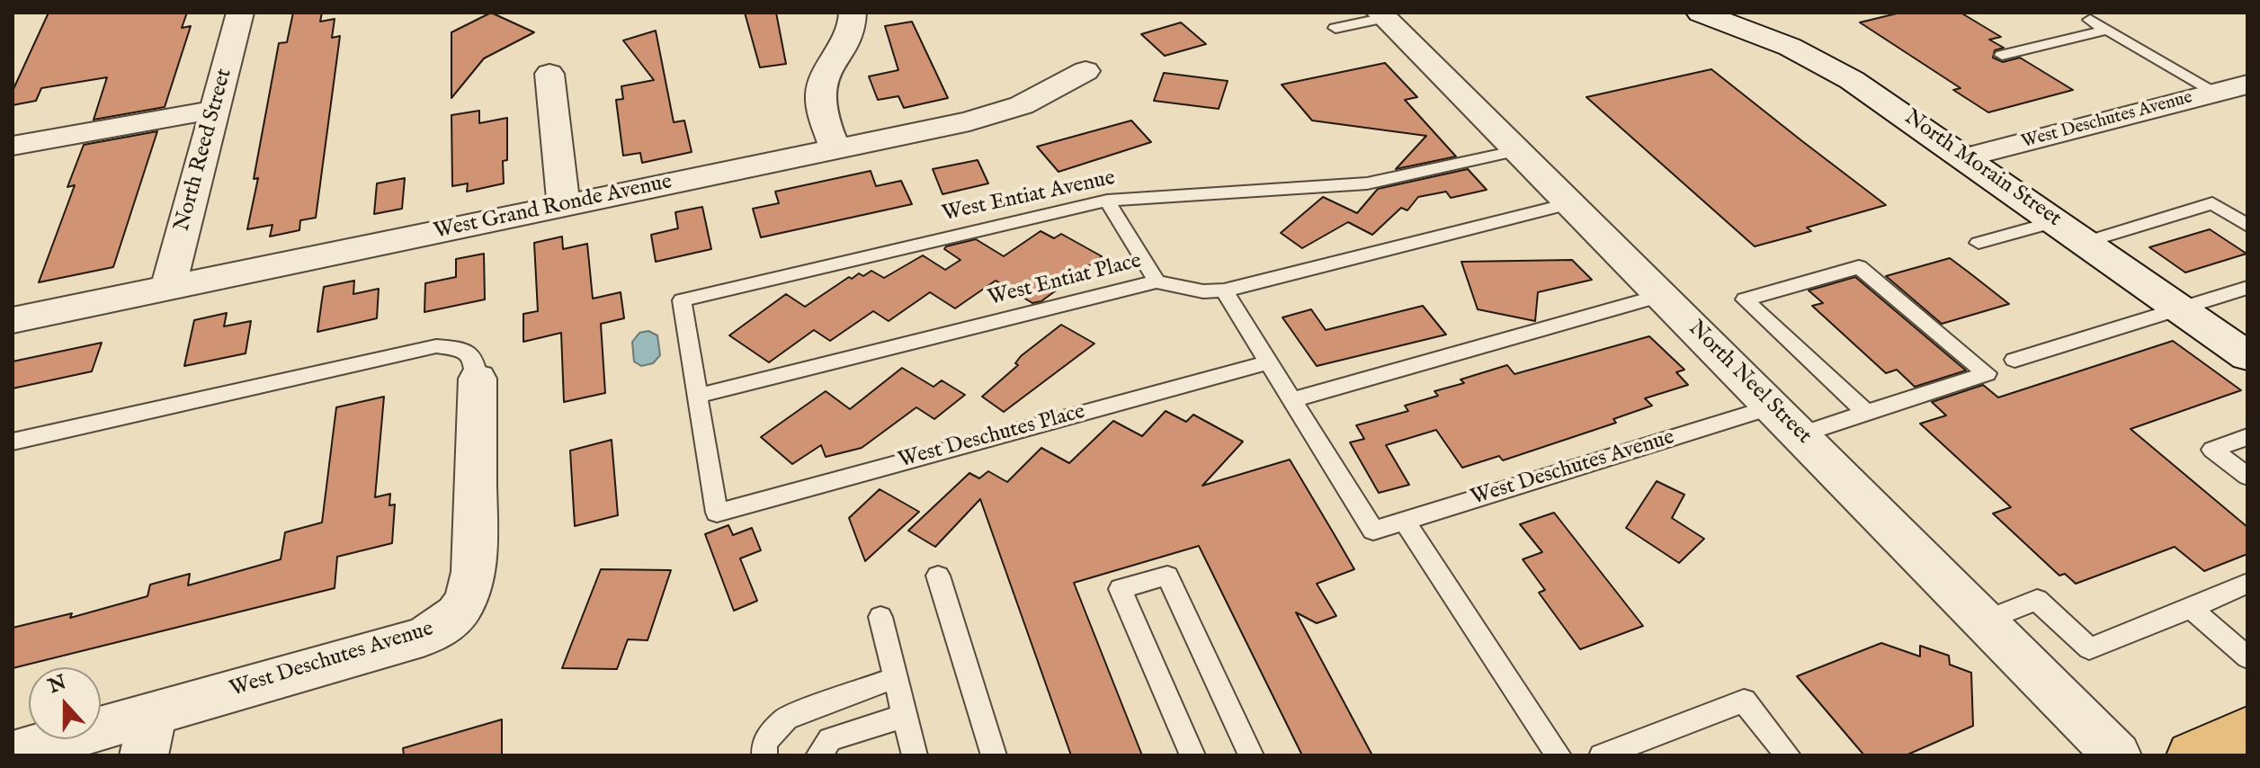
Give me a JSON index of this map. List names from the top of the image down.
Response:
{
  "streets": {
    "street": [
      "West Deschutes Avenue",
      "North Reed Street",
      "North Morain Street",
      "West Grand Ronde Avenue",
      "North Neel Street"
    ],
    "lane": ["West Entiat Avenue", "West Entiat Place", "West Deschutes Place"]
  },
  "crossings": [
    ["West Deschutes Avenue", "North Morain Street"],
    ["West Deschutes Avenue", "North Neel Street"],
    ["North Reed Street", "West Grand Ronde Avenue"],
    ["West Entiat Avenue", "West Entiat Place"],
    ["West Entiat Avenue", "North Neel Street"],
    ["West Entiat Avenue", "West Deschutes Place"],
    ["West Entiat Place", "North Neel Street"],
    ["West Entiat Place", "West Deschutes Place"]
  ],
  "north": "top"
}
